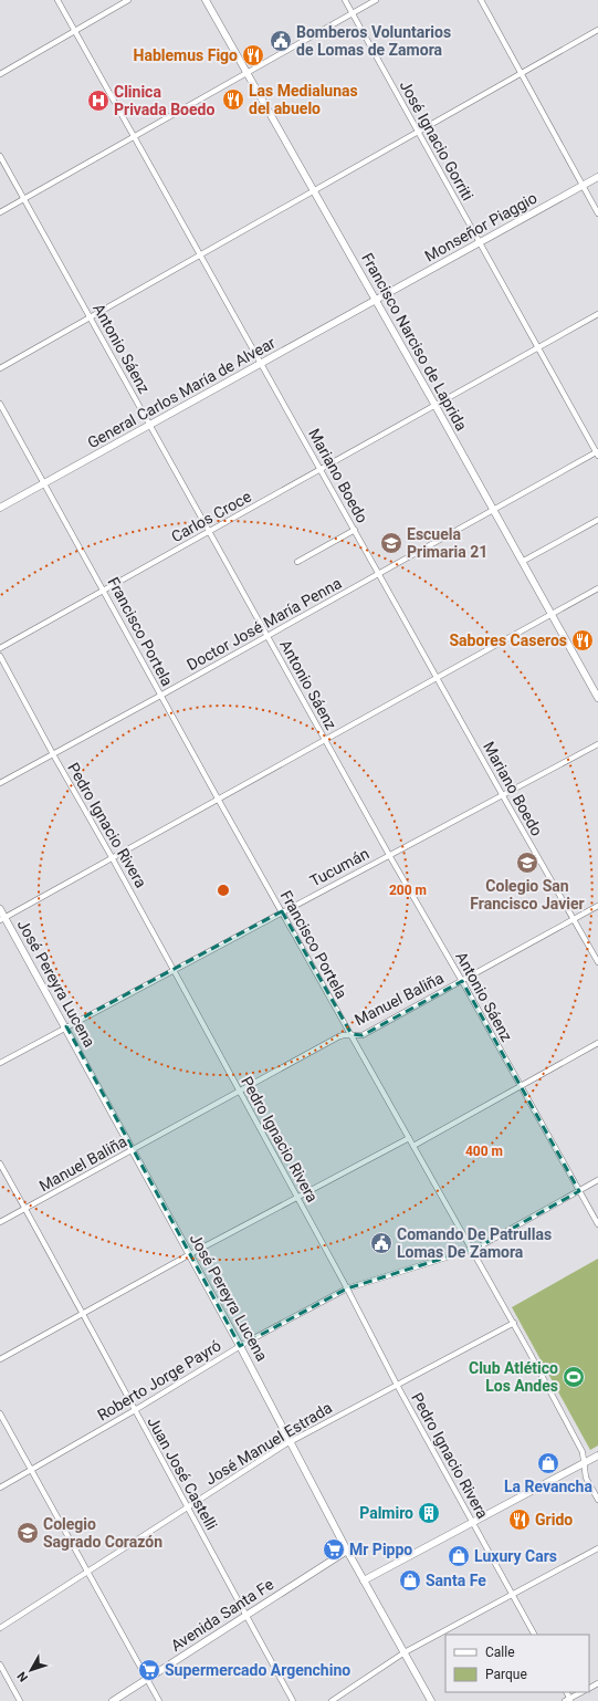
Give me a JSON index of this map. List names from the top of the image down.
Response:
{
  "streets": {
    "street": [
      "José Ignacio Gorriti",
      "Monseñor Piaggio",
      "Francisco Narciso de Laprida",
      "Antonio Sáenz",
      "General Carlos María de Alvear",
      "Mariano Boedo",
      "Carlos Croce",
      "Doctor José María Penna",
      "Francisco Portela",
      "Pedro Ignacio Rivera",
      "Tucumán",
      "José Pereyra Lucena",
      "Manuel Baliña",
      "Roberto Jorge Payró",
      "José Manuel Estrada",
      "Juan José Castelli",
      "Avenida Santa Fe"
    ]
  },
  "crossings": [
    ["José Ignacio Gorriti", "Monseñor Piaggio"],
    ["José Ignacio Gorriti", "Carlos Croce"],
    ["José Ignacio Gorriti", "Doctor José María Penna"],
    ["Monseñor Piaggio", "Francisco Narciso de Laprida"],
    ["Monseñor Piaggio", "General Carlos María de Alvear"],
    ["Francisco Narciso de Laprida", "General Carlos María de Alvear"],
    ["Francisco Narciso de Laprida", "Carlos Croce"],
    ["Francisco Narciso de Laprida", "Doctor José María Penna"],
    ["Antonio Sáenz", "General Carlos María de Alvear"],
    ["Antonio Sáenz", "Carlos Croce"],
    ["Antonio Sáenz", "Doctor José María Penna"],
    ["Antonio Sáenz", "Tucumán"],
    ["Antonio Sáenz", "Manuel Baliña"],
    ["Antonio Sáenz", "Roberto Jorge Payró"],
    ["General Carlos María de Alvear", "Mariano Boedo"],
    ["General Carlos María de Alvear", "Francisco Portela"],
    ["Mariano Boedo", "Carlos Croce"],
    ["Mariano Boedo", "Doctor José María Penna"],
    ["Mariano Boedo", "Tucumán"],
    ["Mariano Boedo", "Manuel Baliña"],
    ["Carlos Croce", "Francisco Portela"],
    ["Doctor José María Penna", "Francisco Portela"],
    ["Doctor José María Penna", "Pedro Ignacio Rivera"],
    ["Francisco Portela", "Tucumán"],
    ["Francisco Portela", "Manuel Baliña"],
    ["Francisco Portela", "Roberto Jorge Payró"],
    ["Francisco Portela", "José Manuel Estrada"],
    ["Pedro Ignacio Rivera", "Tucumán"],
    ["Pedro Ignacio Rivera", "Manuel Baliña"],
    ["Pedro Ignacio Rivera", "Roberto Jorge Payró"],
    ["Pedro Ignacio Rivera", "José Manuel Estrada"],
    ["Tucumán", "José Pereyra Lucena"],
    ["José Pereyra Lucena", "Manuel Baliña"],
    ["José Pereyra Lucena", "Roberto Jorge Payró"],
    ["José Pereyra Lucena", "José Manuel Estrada"],
    ["José Pereyra Lucena", "Avenida Santa Fe"],
    ["Manuel Baliña", "Juan José Castelli"],
    ["Roberto Jorge Payró", "Juan José Castelli"],
    ["José Manuel Estrada", "Juan José Castelli"],
    ["Juan José Castelli", "Avenida Santa Fe"]
  ],
  "places": {
    "public building": ["Bomberos Voluntarios de Lomas de Zamora", "Comando De Patrullas Lomas De Zamora"],
    "restaurant": [
      "Hablemus Figo",
      "Las Medialunas del abuelo",
      "Sabores Caseros",
      "Grido"
    ],
    "hospital": ["Clinica Privada Boedo"],
    "school or university": ["Escuela Primaria 21", "Colegio San Francisco Javier", "Colegio Sagrado Corazón"],
    "sports": ["Club Atlético Los Andes"],
    "shop": ["La Revancha", "Luxury Cars", "Santa Fe"],
    "building": ["Palmiro"],
    "supermarket": ["Mr Pippo", "Supermercado Argenchino"]
  },
  "legend": ["Calle", "Parque"],
  "north": "bottom left",
  "rings": ["200 m", "400 m"]
}
